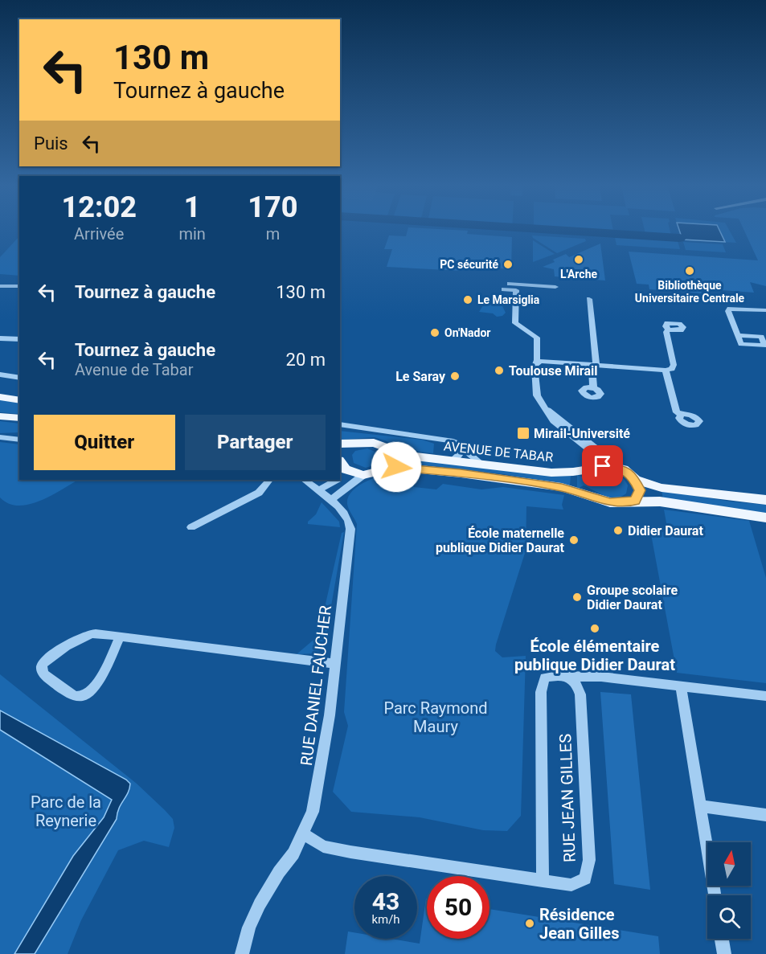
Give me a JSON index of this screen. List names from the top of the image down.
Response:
{
  "streets": {
    "main road": ["AVENUE DE TABAR"],
    "street": ["RUE DANIEL FAUCHER", "RUE JEAN GILLES"]
  },
  "crossings": [
    ["RUE DANIEL FAUCHER", "RUE JEAN GILLES"]
  ],
  "parks": ["Parc Raymond Maury", "Parc de la Reynerie"],
  "places": {
    "other": [
      "L'Arche",
      "PC sécurité",
      "Bibliothèque Universitaire Centrale",
      "Le Marsiglia",
      "On'Nador",
      "Toulouse Mirail",
      "Le Saray",
      "Didier Daurat",
      "École maternelle publique Didier Daurat",
      "Groupe scolaire Didier Daurat",
      "École élémentaire publique Didier Daurat",
      "Résidence Jean Gilles"
    ],
    "transit": ["Mirail-Université"]
  },
  "north": "top",
  "page": {
    "turn": ["130 m", "Tournez à gauche"],
    "then": "Puis",
    "eta": [
      "12:02",
      "Arrivée",
      "1",
      "min",
      "170",
      "m"
    ],
    "list": [
      {
        "name": "Tournez à gauche",
        "value": "130 m"
      },
      {
        "name": "Tournez à gauche",
        "note": "Avenue de Tabar",
        "value": "20 m"
      }
    ],
    "buttons": ["Quitter", "Partager"],
    "speed": "43 km/h",
    "limit": "50"
  }
}
